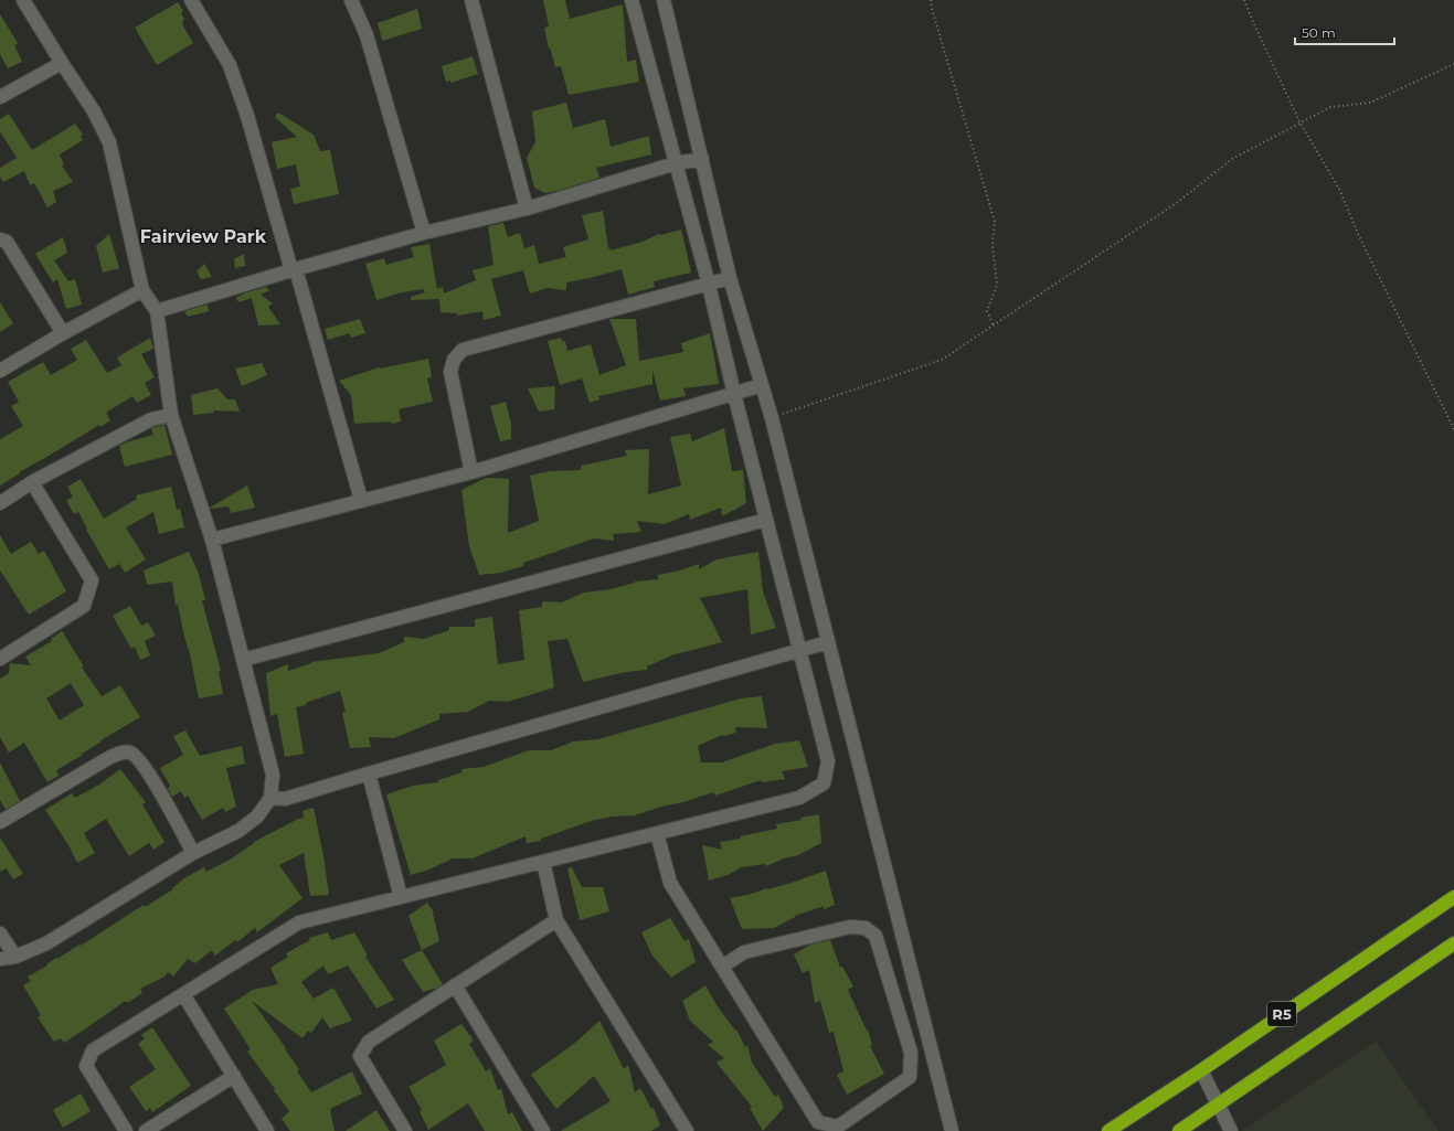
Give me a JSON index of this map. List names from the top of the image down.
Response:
{
  "streets": {
    "highway": ["R5"]
  },
  "districts": ["Fairview Park"],
  "scale_bar": "50 m"
}
